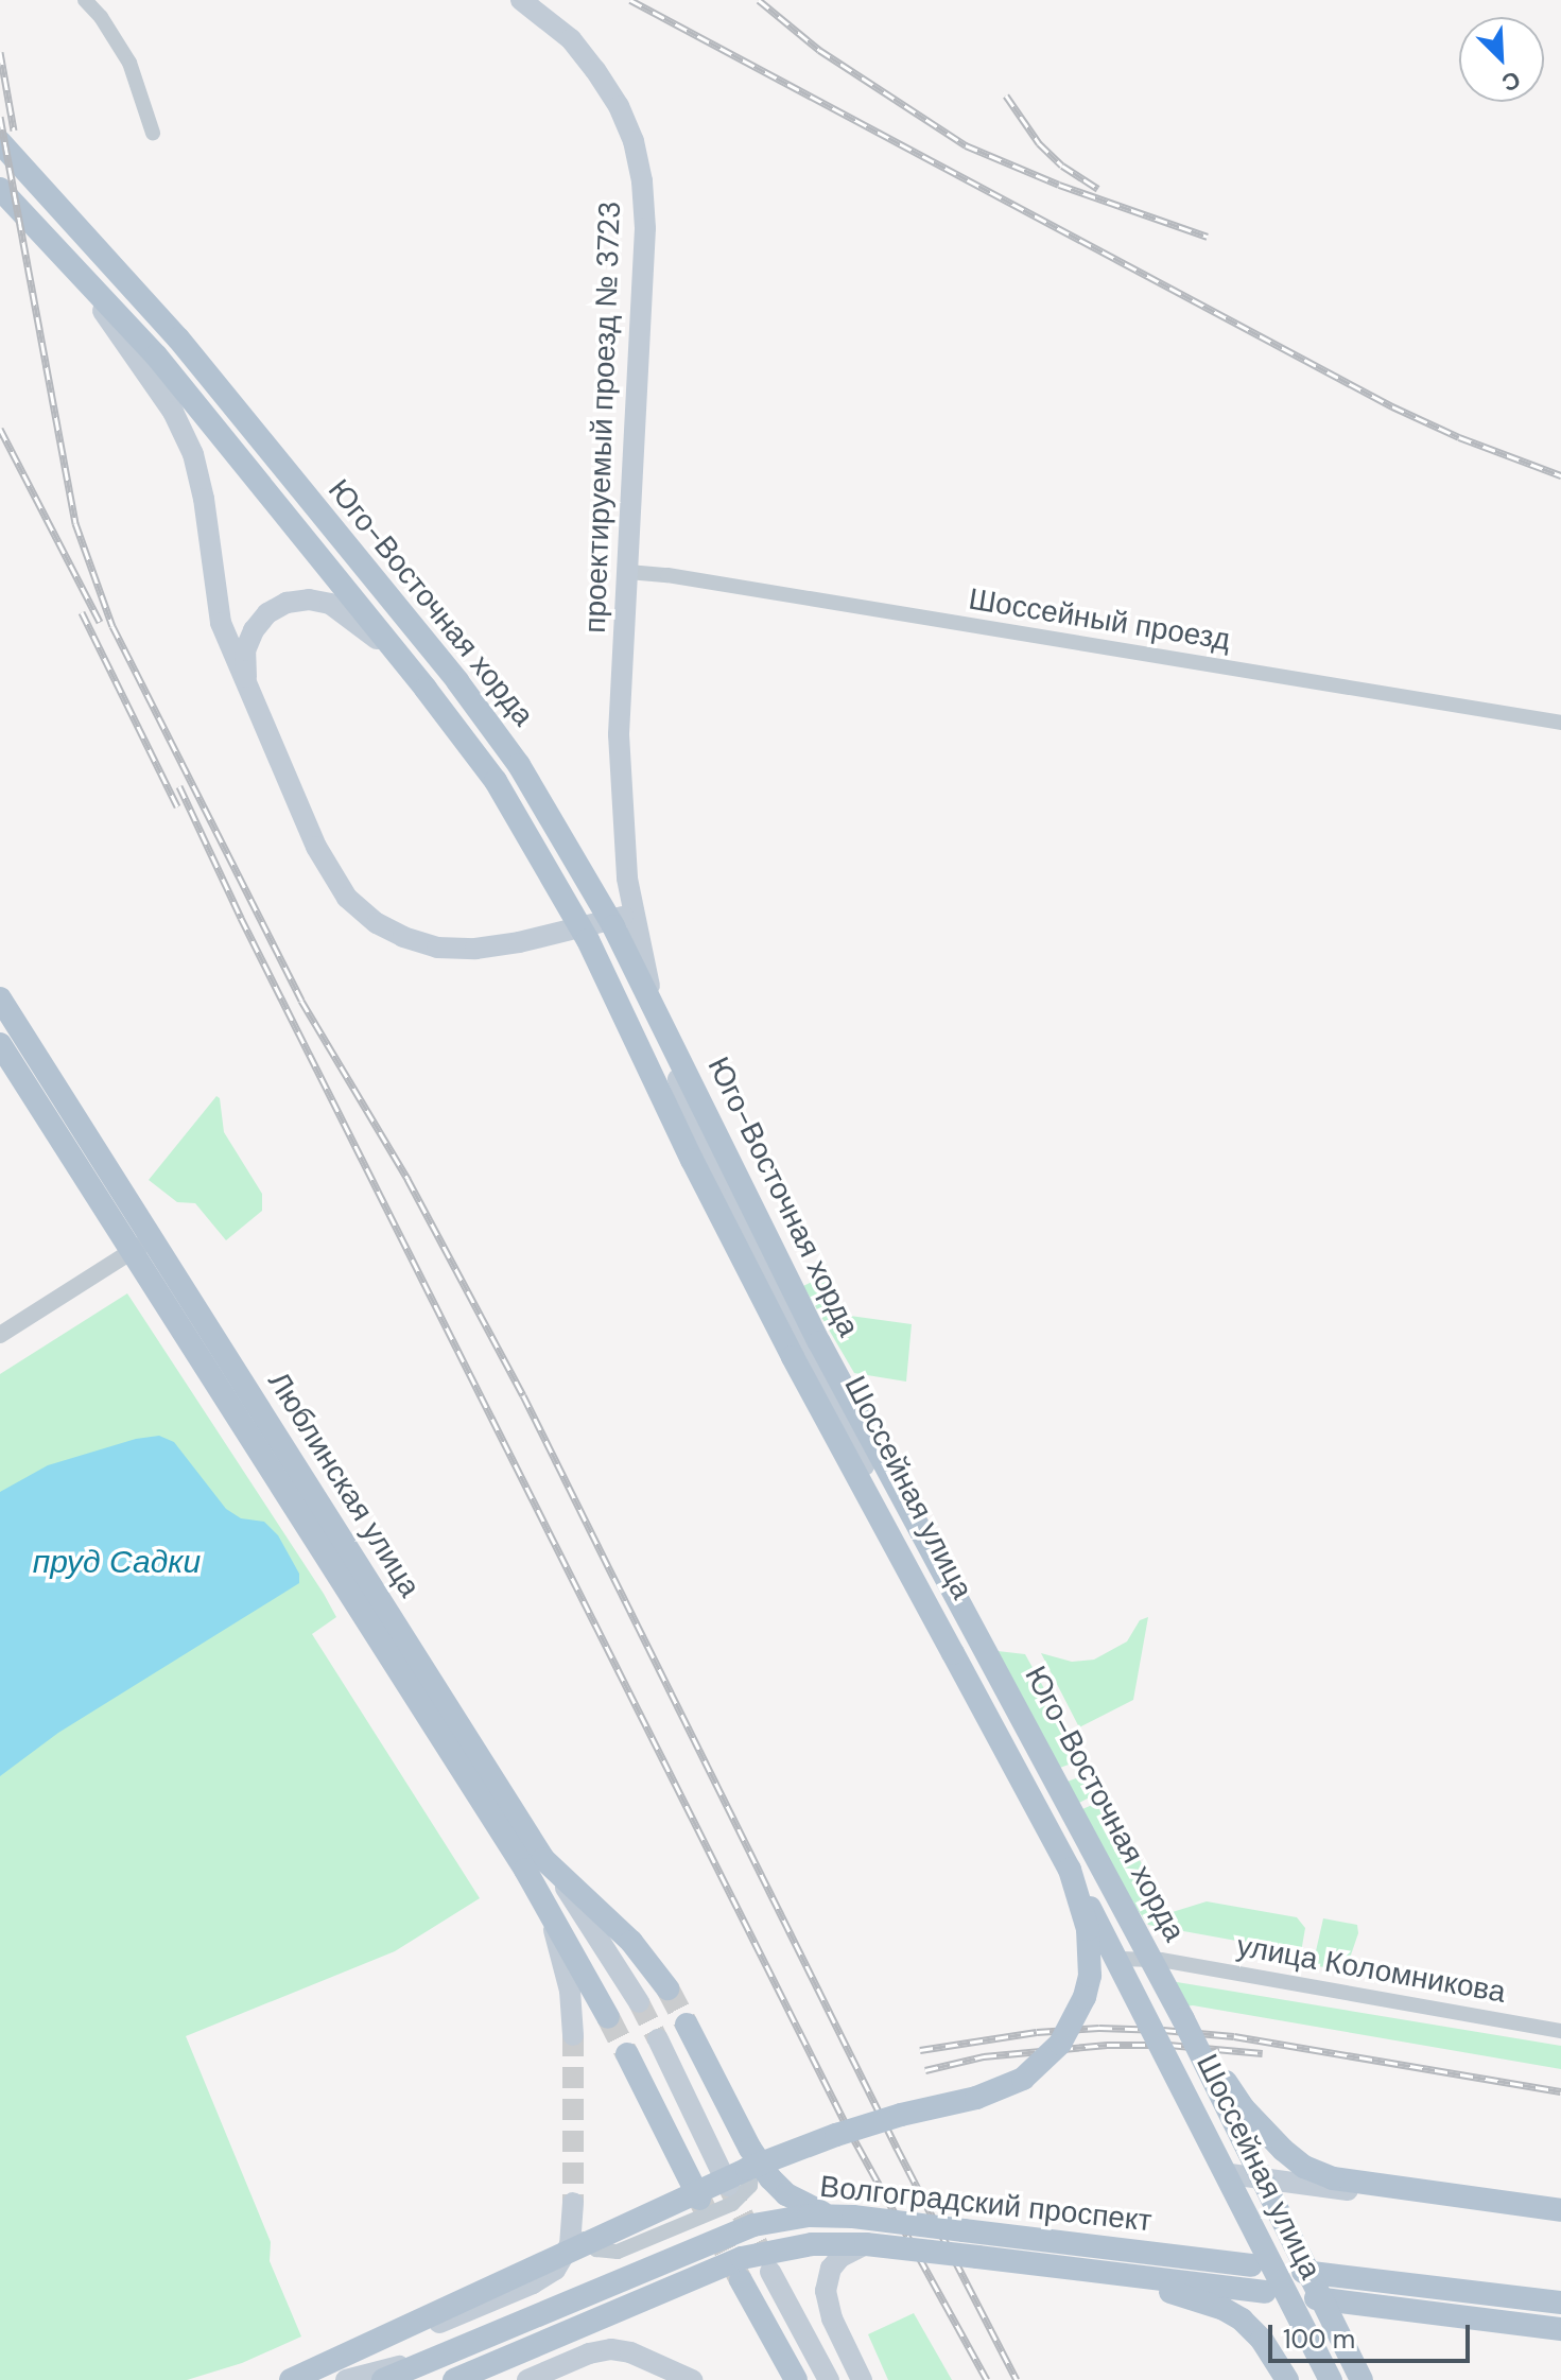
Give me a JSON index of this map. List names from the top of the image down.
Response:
{
  "streets": {
    "main road": [
      "проектируемый проезд № 3723",
      "Юго-Восточная хорда",
      "Люблинская улица",
      "Шоссейная улица",
      "Волгоградский проспект"
    ],
    "street": ["Шоссейный проезд", "улица Коломникова"]
  },
  "crossings": [
    ["проектируемый проезд № 3723", "Шоссейный проезд"],
    ["проектируемый проезд № 3723", "Шоссейная улица"],
    ["Юго-Восточная хорда", "Шоссейная улица"],
    ["Шоссейная улица", "улица Коломникова"]
  ],
  "water": ["пруд Садки"],
  "scale_bar": "100 m",
  "north": "bottom right"
}
